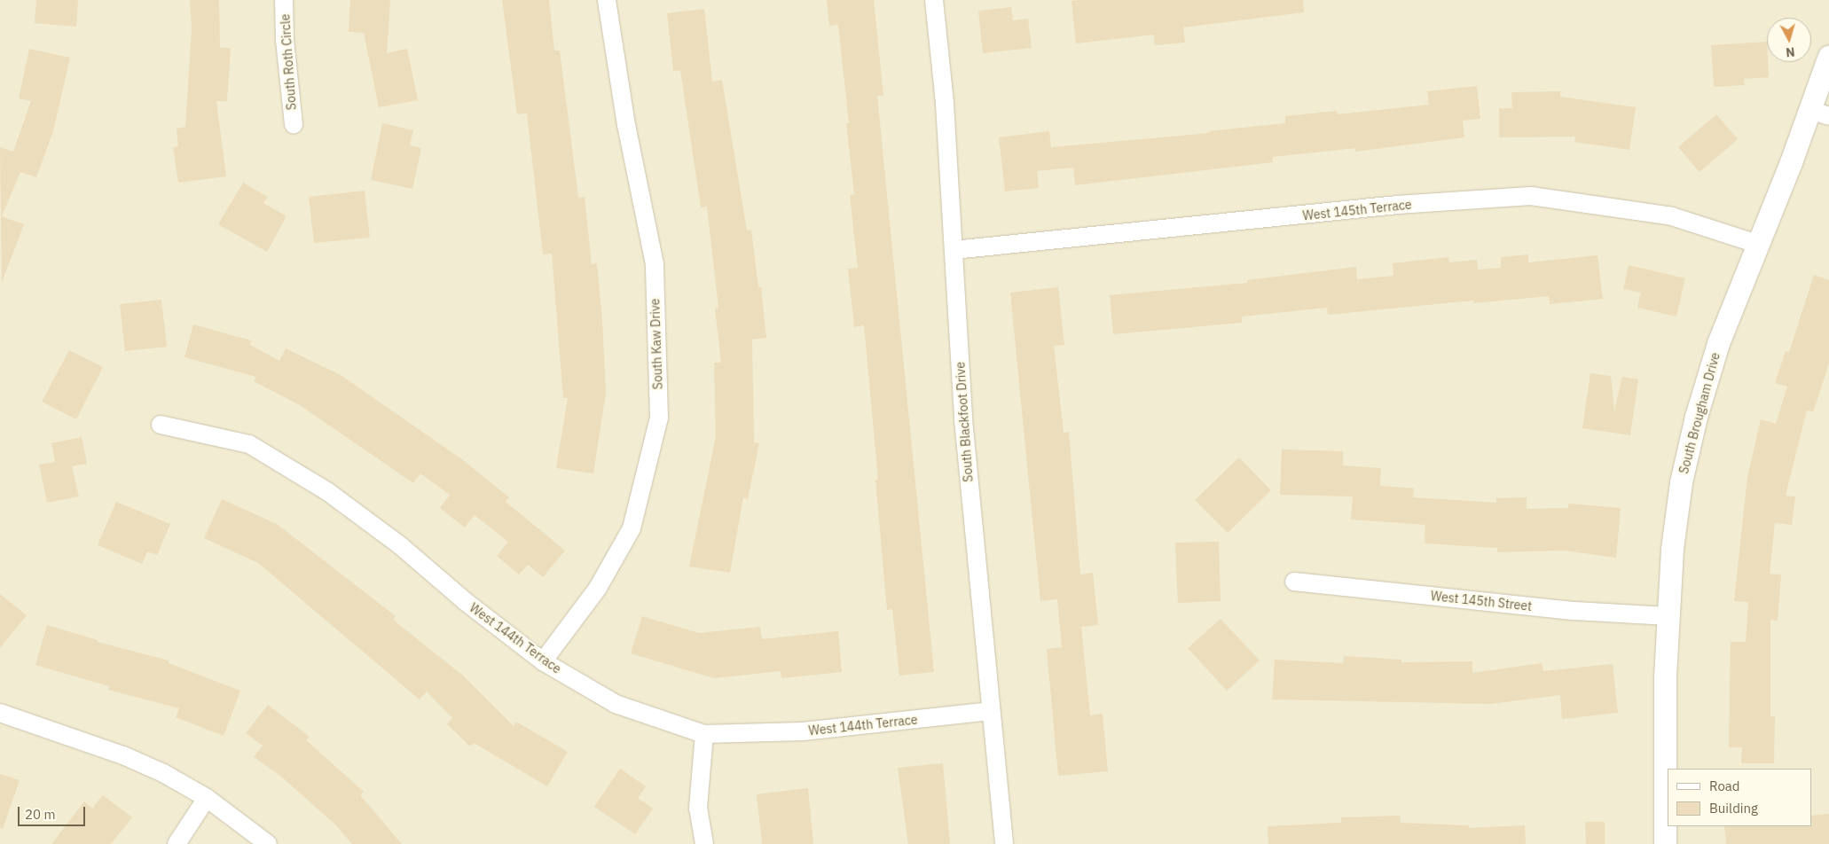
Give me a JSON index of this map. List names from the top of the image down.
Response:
{
  "streets": {
    "street": [
      "South Roth Circle",
      "West 145th Terrace",
      "South Kaw Drive",
      "South Brougham Drive",
      "South Blackfoot Drive",
      "West 145th Street",
      "West 144th Terrace"
    ]
  },
  "crossings": [
    ["West 145th Terrace", "South Brougham Drive"],
    ["West 145th Terrace", "South Blackfoot Drive"],
    ["South Kaw Drive", "West 144th Terrace"],
    ["South Brougham Drive", "West 145th Street"],
    ["South Blackfoot Drive", "West 144th Terrace"]
  ],
  "legend": ["Road", "Building"],
  "scale_bar": "20 m",
  "north": "bottom"
}
